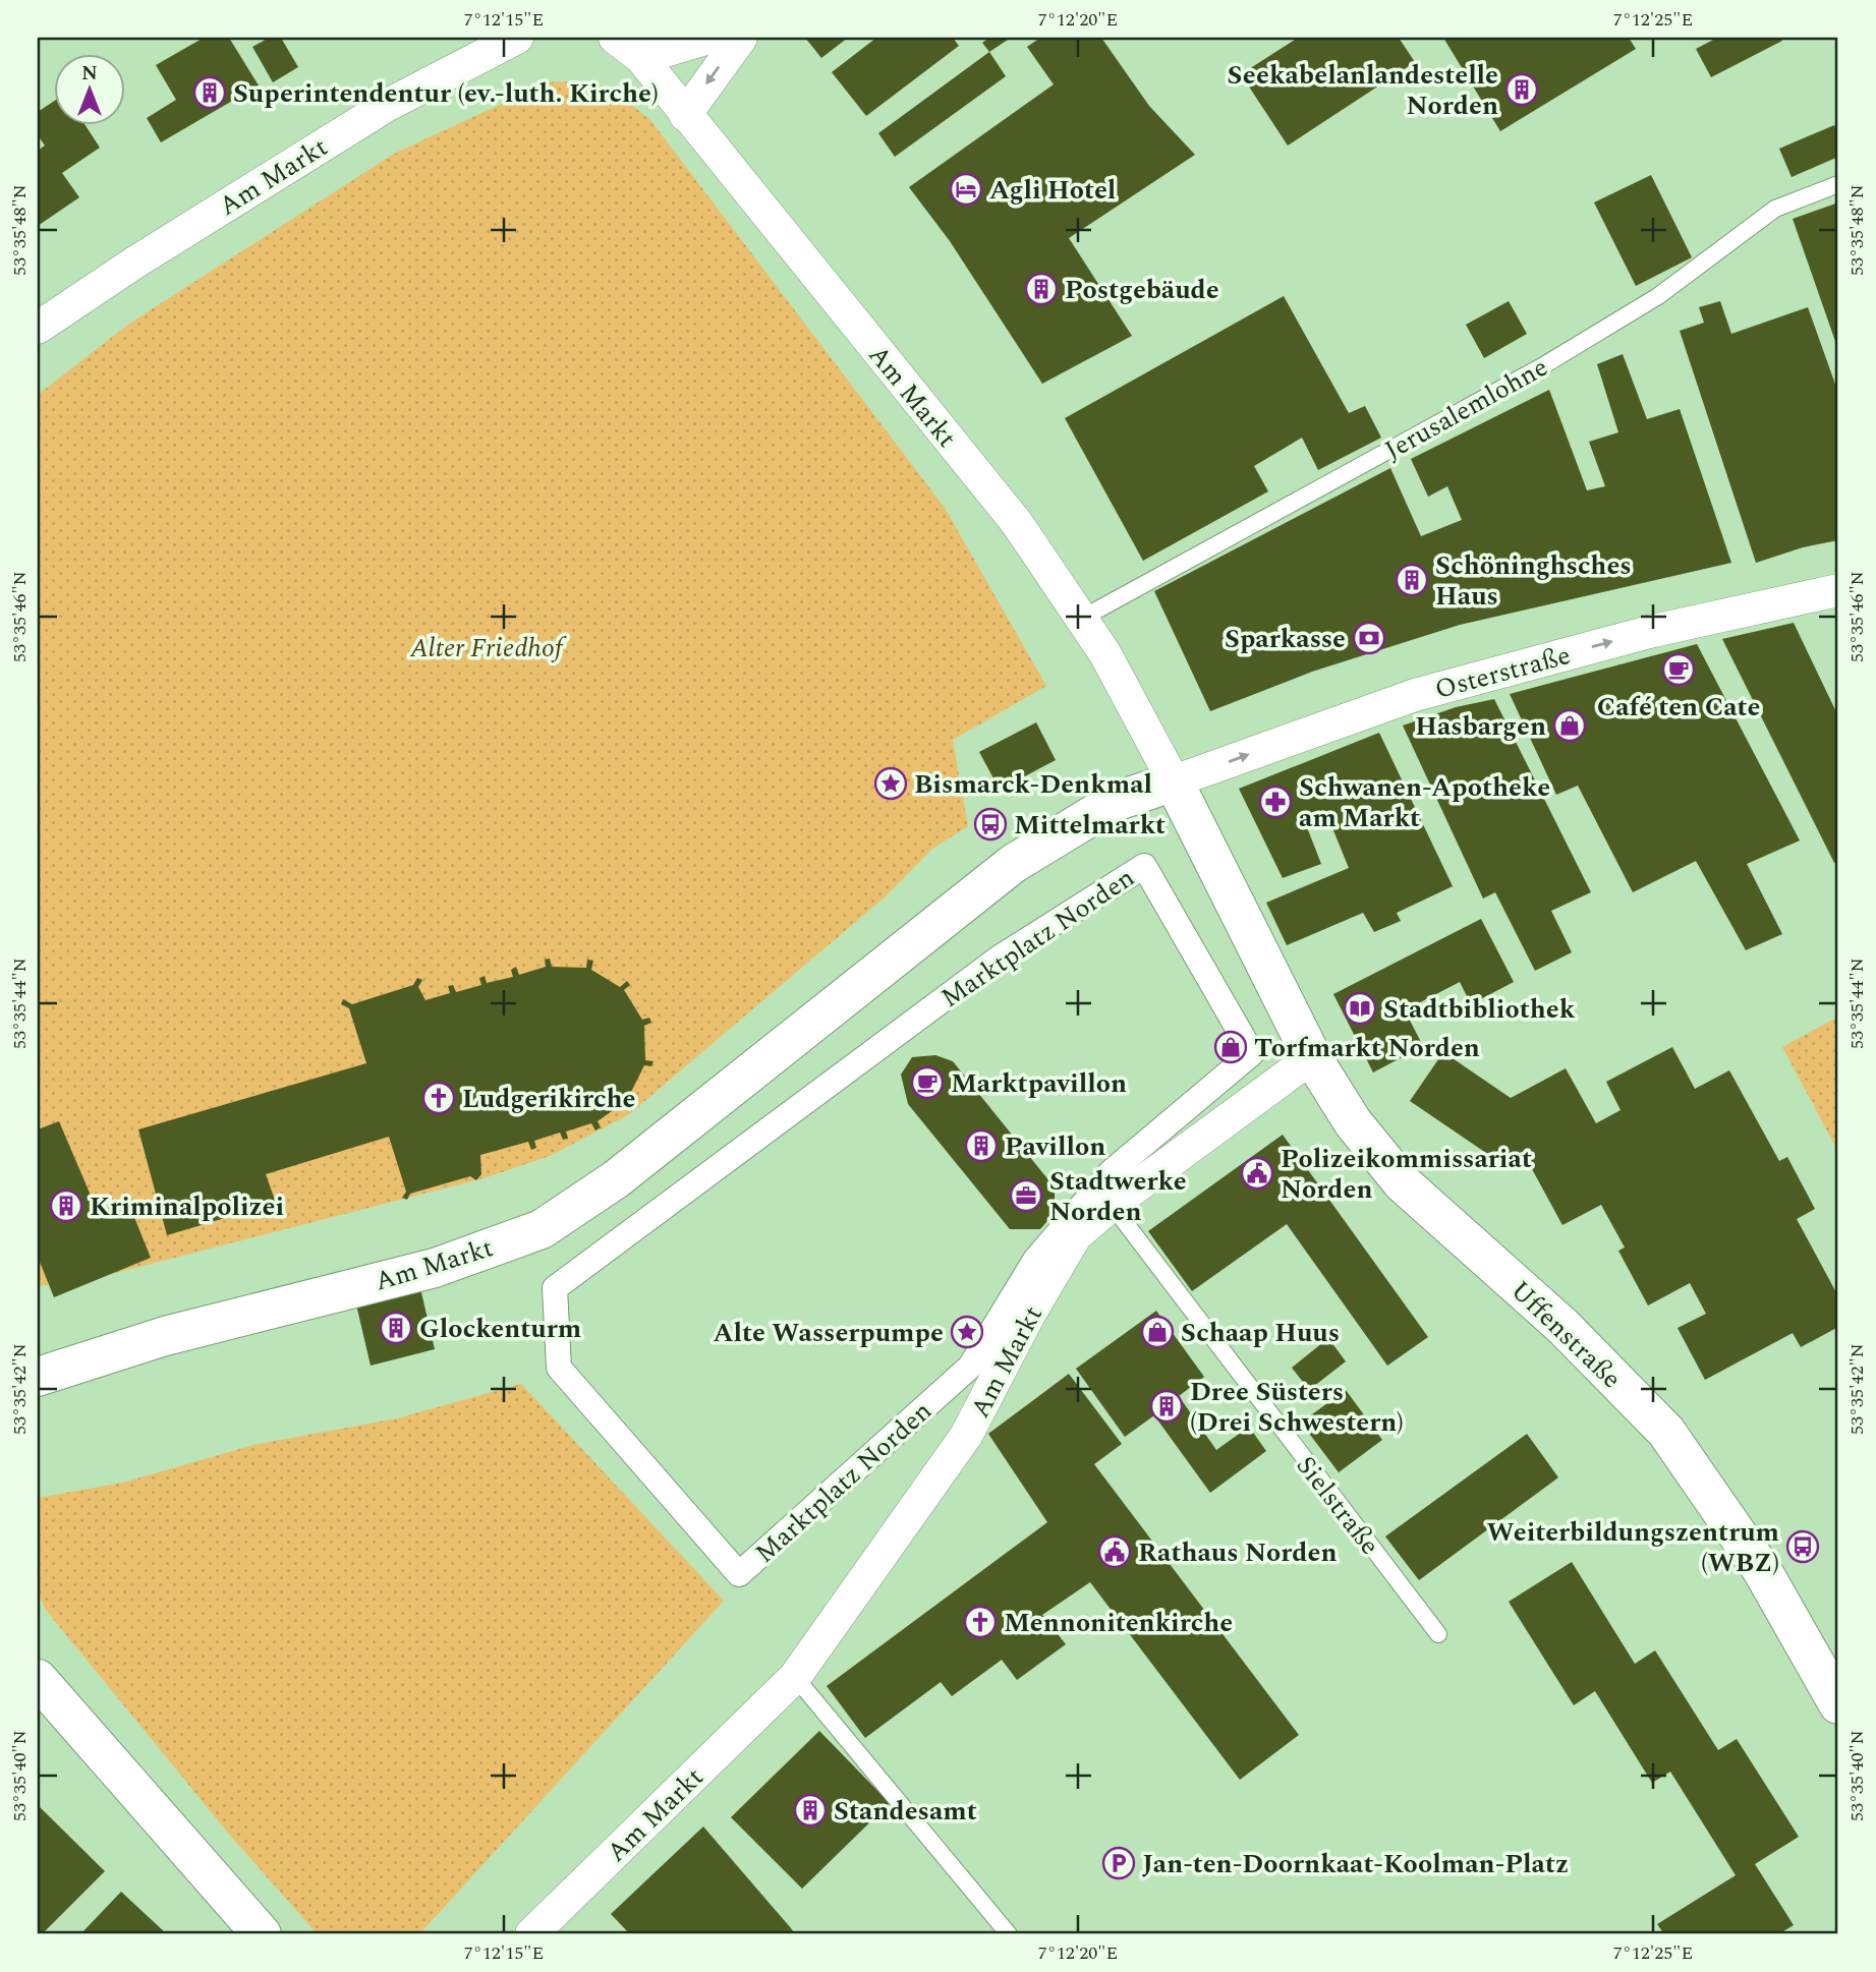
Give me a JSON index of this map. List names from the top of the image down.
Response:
{
  "streets": {
    "street": [
      "Am Markt",
      "Osterstraße",
      "Marktplatz Norden",
      "Uffenstraße"
    ],
    "lane": ["Jerusalemlohne", "Sielstraße"]
  },
  "crossings": [
    ["Am Markt", "Jerusalemlohne"],
    ["Am Markt", "Osterstraße"],
    ["Am Markt", "Uffenstraße"],
    ["Am Markt", "Sielstraße"]
  ],
  "one_way": ["Osterstraße"],
  "parks": ["Alter Friedhof"],
  "places": {
    "building": [
      "Seekabelanlandestelle Norden",
      "Superintendentur (ev.-luth. Kirche)",
      "Postgebäude",
      "Schöninghsches Haus",
      "Pavillon",
      "Kriminalpolizei",
      "Glockenturm",
      "Dree Süsters (Drei Schwestern)",
      "Standesamt"
    ],
    "hotel": ["Agli Hotel"],
    "bank": ["Sparkasse"],
    "cafe": ["Café ten Cate", "Marktpavillon"],
    "shop": ["Hasbargen", "Torfmarkt Norden", "Schaap Huus"],
    "place": ["Bismarck-Denkmal", "Alte Wasserpumpe"],
    "pharmacy": ["Schwanen-Apotheke am Markt"],
    "bus stop": ["Mittelmarkt", "Weiterbildungszentrum (WBZ)"],
    "library": ["Stadtbibliothek"],
    "church": ["Ludgerikirche", "Mennonitenkirche"],
    "public building": ["Polizeikommissariat Norden", "Rathaus Norden"],
    "office": ["Stadtwerke Norden"],
    "parking": ["Jan-ten-Doornkaat-Koolman-Platz"]
  },
  "north": "top",
  "coordinates": [
    "7°12'15\"E",
    "7°12'20\"E",
    "7°12'25\"E",
    "53°35'48\"N",
    "53°35'46\"N",
    "53°35'44\"N",
    "53°35'42\"N",
    "53°35'40\"N"
  ]
}
